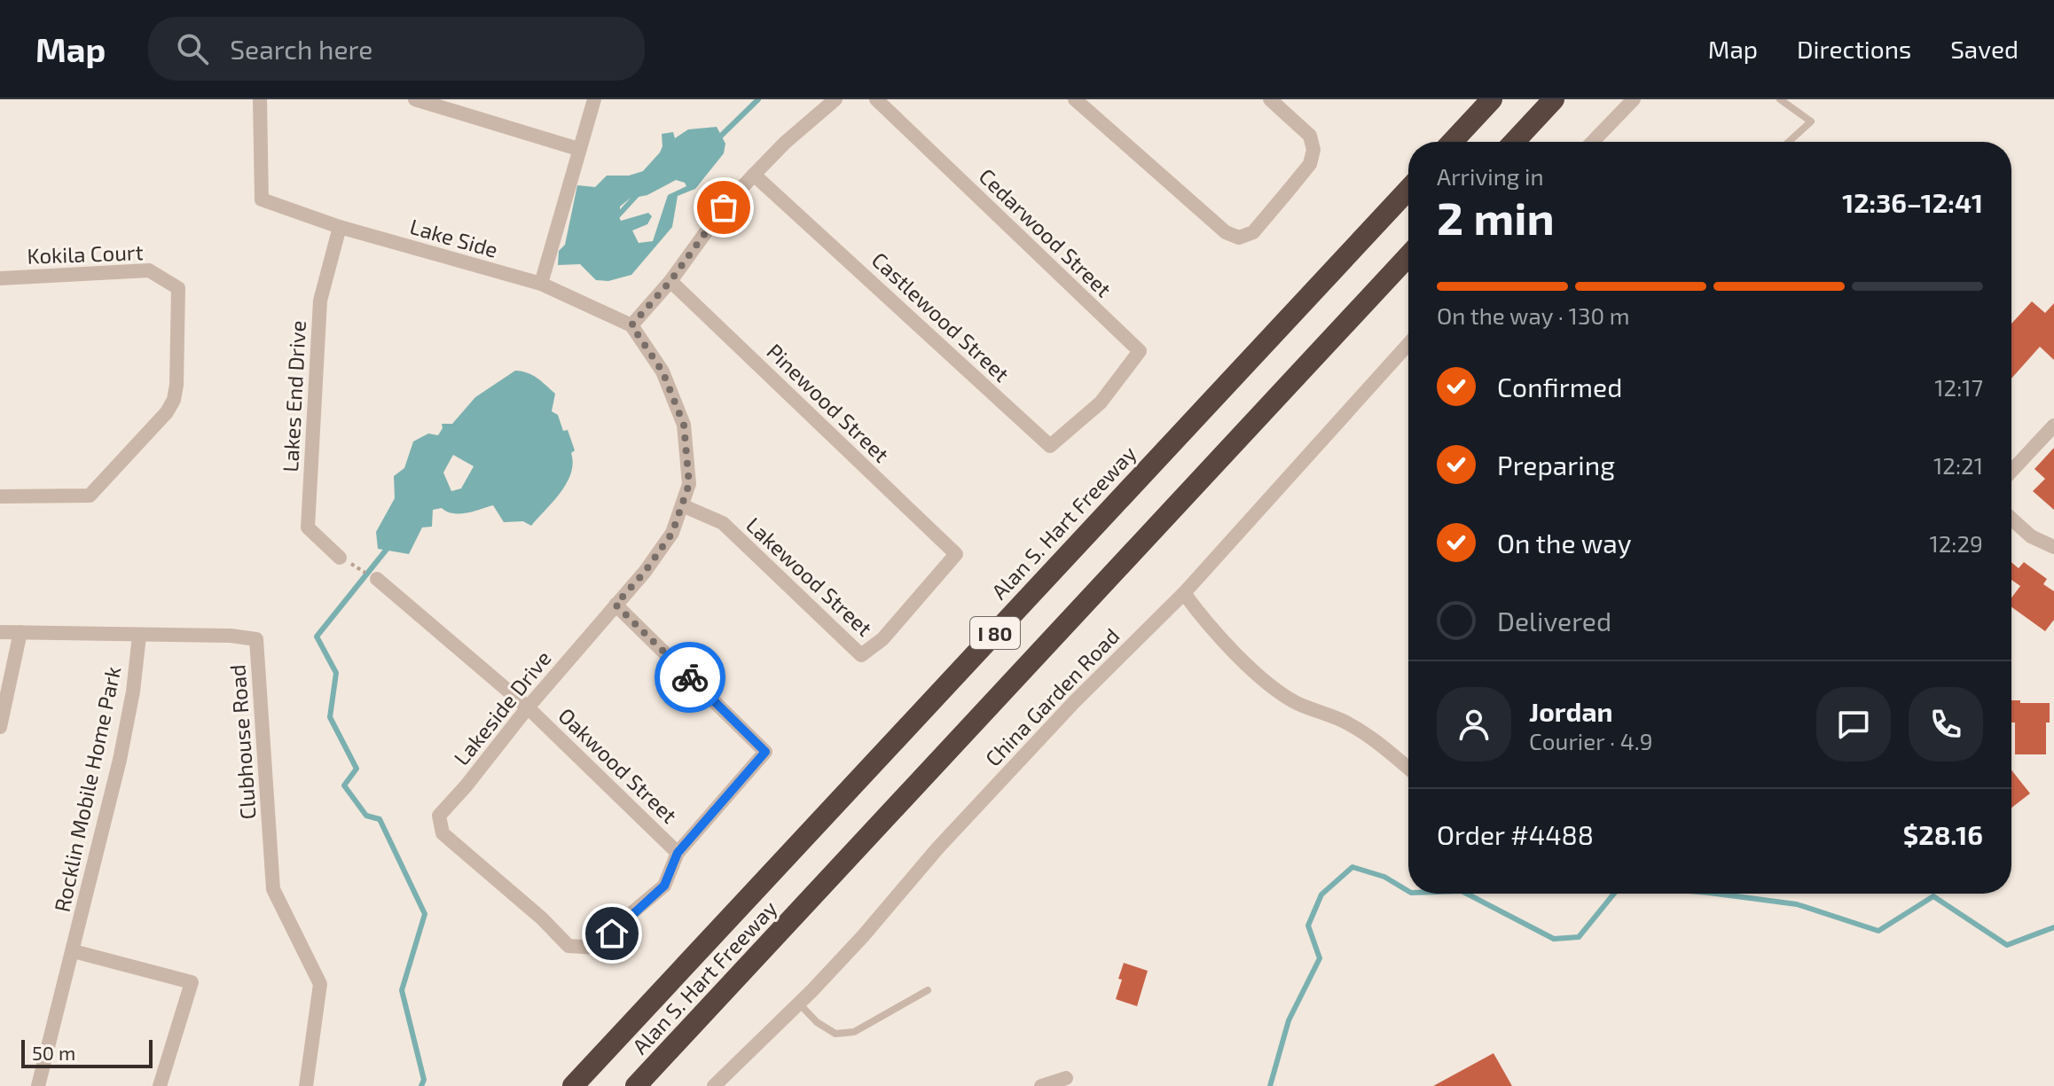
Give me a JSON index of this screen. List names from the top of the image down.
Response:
{
  "streets": {
    "highway": ["Alan S. Hart Freeway", "I 80"],
    "street": [
      "Cedarwood Street",
      "Lake Side",
      "Kokila Court",
      "Castlewood Street",
      "Lakes End Drive",
      "Pinewood Street",
      "Lakewood Street",
      "China Garden Road",
      "Lakeside Drive",
      "Clubhouse Road",
      "Oakwood Street",
      "Rocklin Mobile Home Park"
    ]
  },
  "crossings": [
    ["Cedarwood Street", "Castlewood Street"],
    ["Lake Side", "Lakes End Drive"],
    ["Lake Side", "Lakeside Drive"],
    ["Pinewood Street", "Lakewood Street"],
    ["Lakewood Street", "Lakeside Drive"],
    ["Lakeside Drive", "Oakwood Street"],
    ["Clubhouse Road", "Rocklin Mobile Home Park"]
  ],
  "scale_bar": "50 m",
  "page": {
    "header": "Map",
    "search": "Search here",
    "nav": ["Map", "Directions", "Saved"],
    "heading": ["2 min", "Arriving in", "12:36–12:41"],
    "panel": [
      "Jordan",
      "Courier · 4.9",
      "Order #4488",
      "$28.16"
    ],
    "bar": "On the way · 130 m",
    "list": [
      ["Confirmed", "12:17"],
      ["Preparing", "12:21"],
      ["On the way", "12:29"],
      "Delivered"
    ],
    "scale": "50 m"
  }
}
